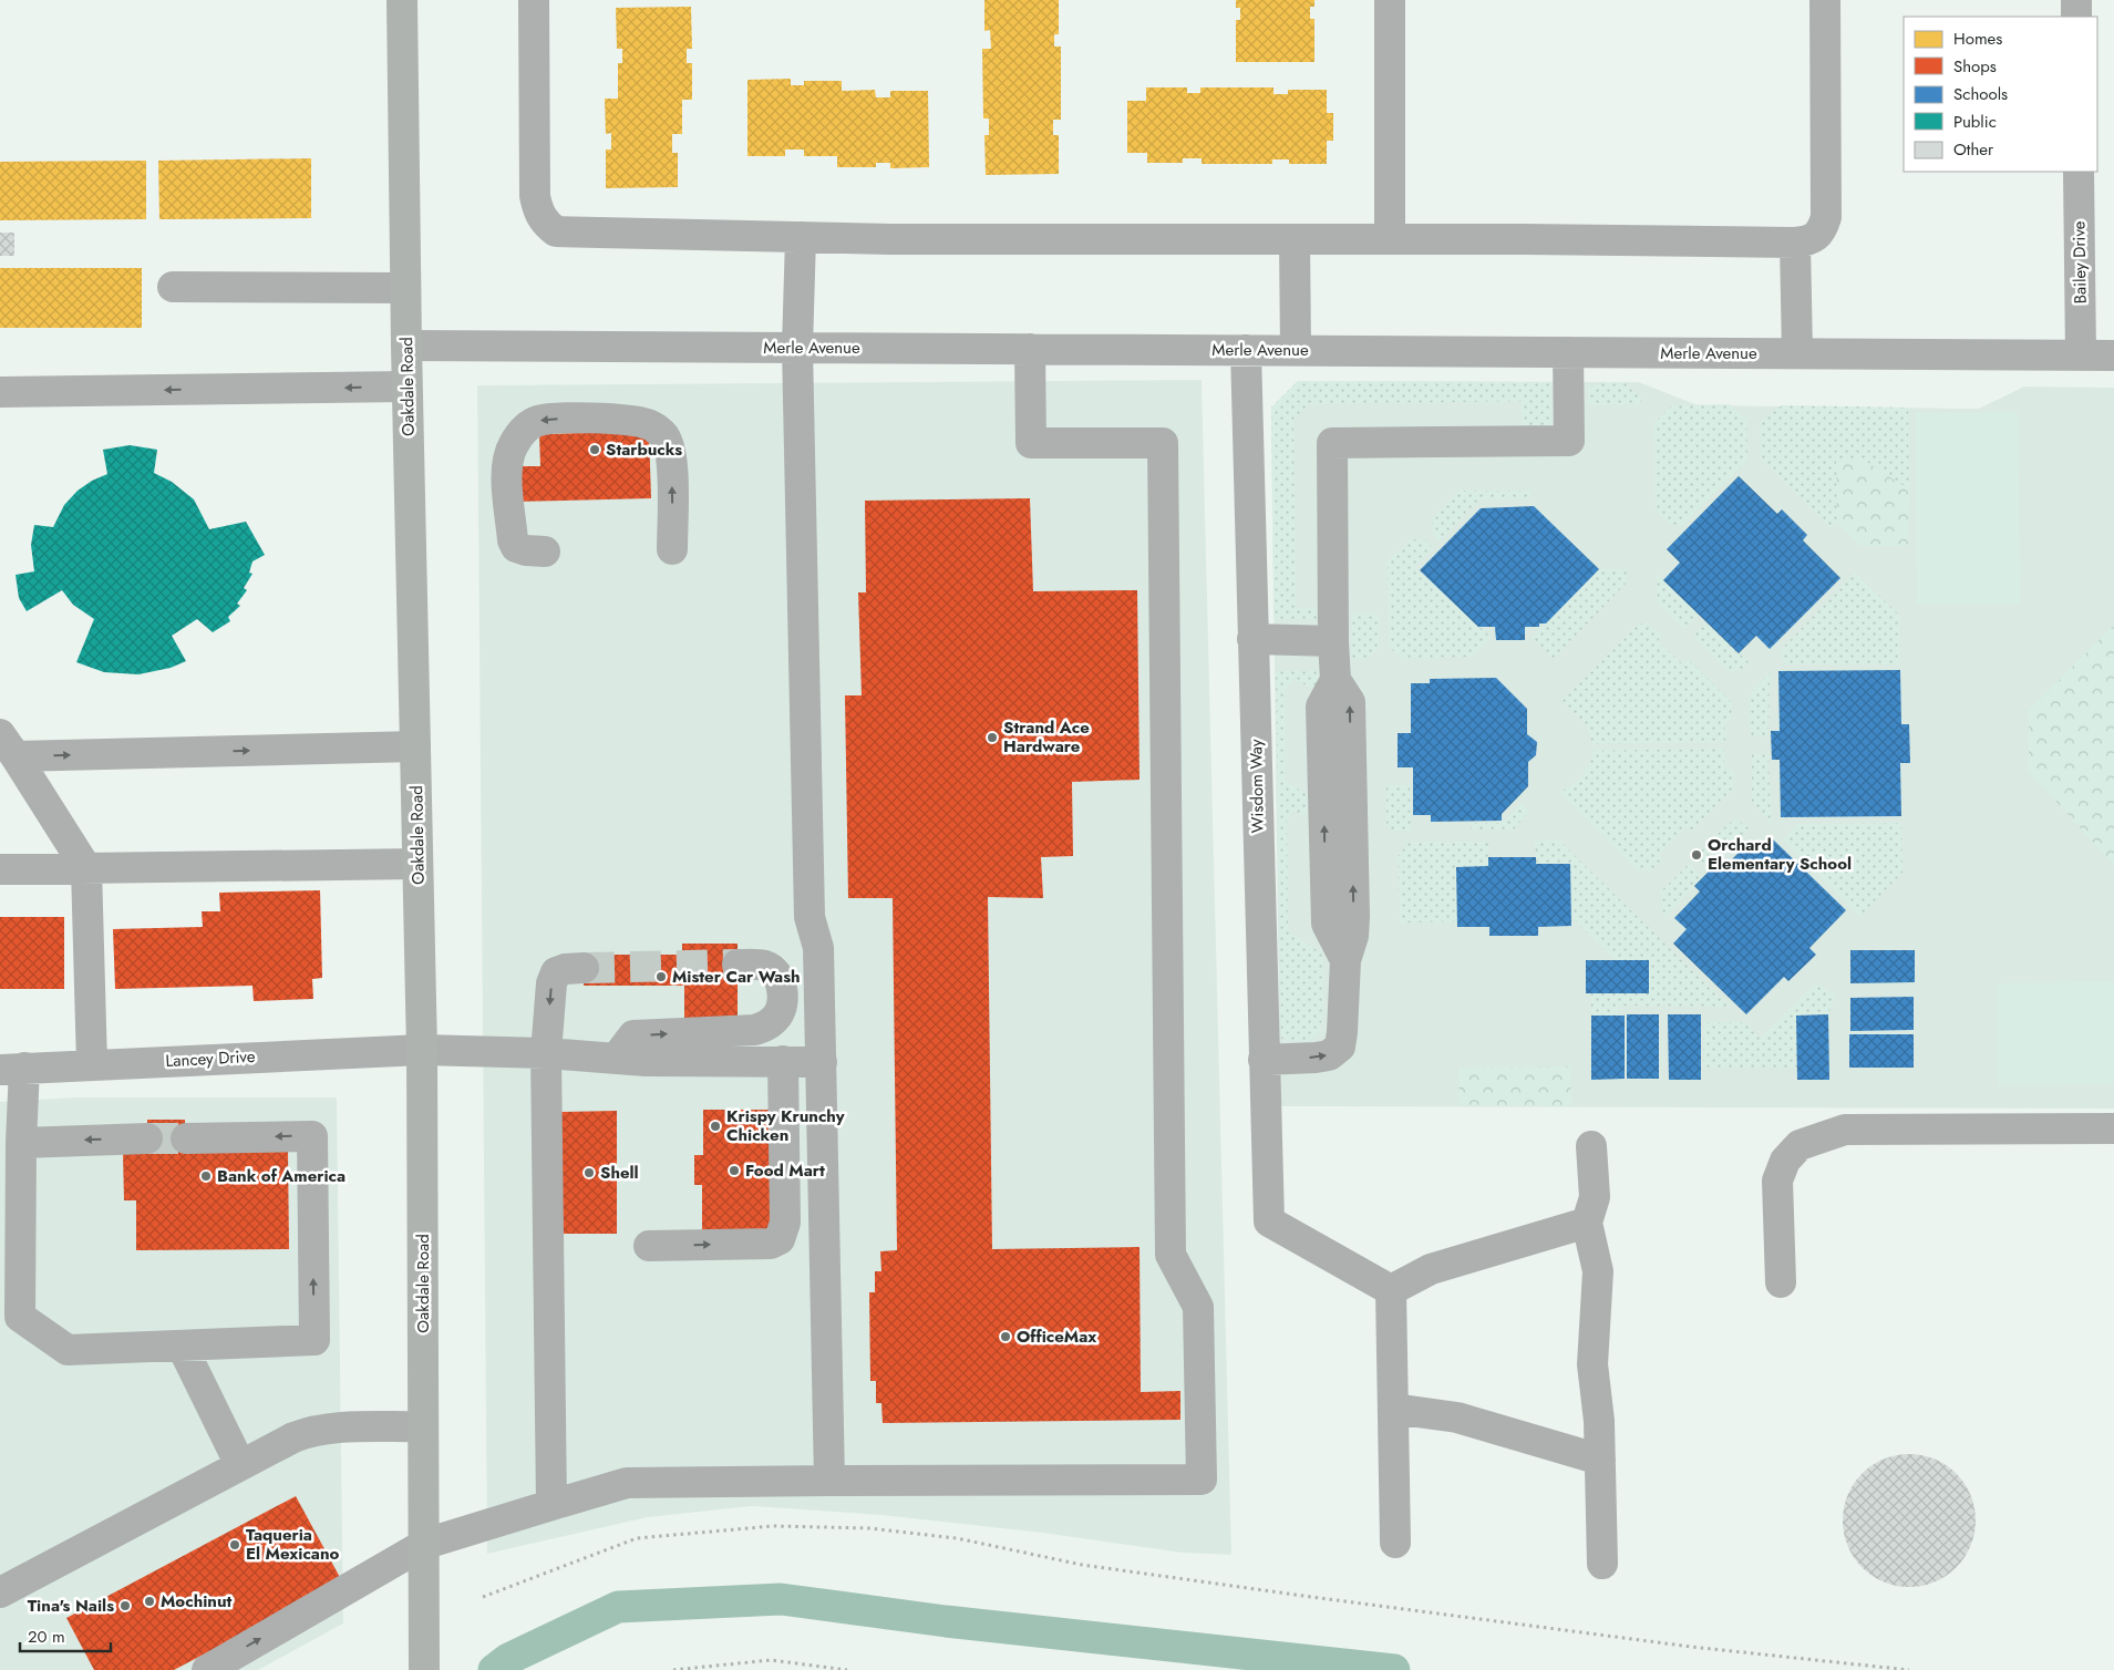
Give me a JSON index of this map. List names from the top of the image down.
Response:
{
  "streets": {
    "main road": ["Oakdale Road"],
    "street": [
      "Bailey Drive",
      "Merle Avenue",
      "Wisdom Way",
      "Lancey Drive"
    ]
  },
  "crossings": [
    ["Bailey Drive", "Merle Avenue"],
    ["Merle Avenue", "Oakdale Road"],
    ["Merle Avenue", "Wisdom Way"],
    ["Oakdale Road", "Lancey Drive"]
  ],
  "places": [
    "Starbucks",
    "Strand Ace Hardware",
    "Orchard Elementary School",
    "Mister Car Wash",
    "Krispy Krunchy Chicken",
    "Food Mart",
    "Shell",
    "Bank of America",
    "OfficeMax",
    "Taqueria El Mexicano",
    "Mochinut",
    "Tina's Nails"
  ],
  "legend": [
    "Homes",
    "Shops",
    "Schools",
    "Public",
    "Other"
  ],
  "scale_bar": "20 m"
}
